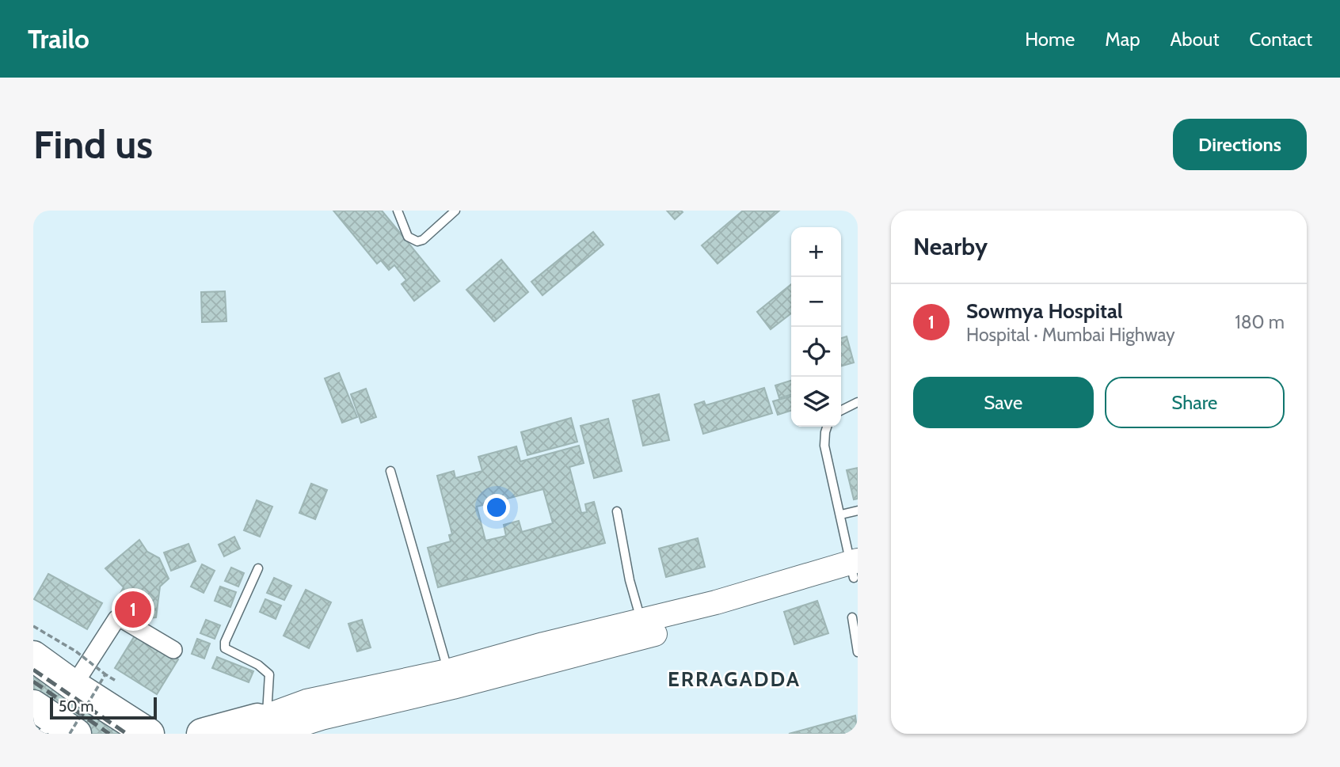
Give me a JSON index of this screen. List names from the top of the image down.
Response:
{
  "districts": ["ERRAGADDA"],
  "scale_bar": "50 m",
  "page": {
    "header": "Trailo",
    "nav": [
      "Home",
      "Map",
      "About",
      "Contact"
    ],
    "buttons": [
      "Directions",
      ["Save", "Share"]
    ],
    "title": "Find us",
    "heading": "Nearby",
    "map_buttons": ["+", "−"],
    "list": [
      {
        "mark": "1",
        "name": "Sowmya Hospital",
        "note": "Hospital · Mumbai Highway",
        "value": "180 m"
      }
    ],
    "pins": "1",
    "scale": "50 m"
  }
}
